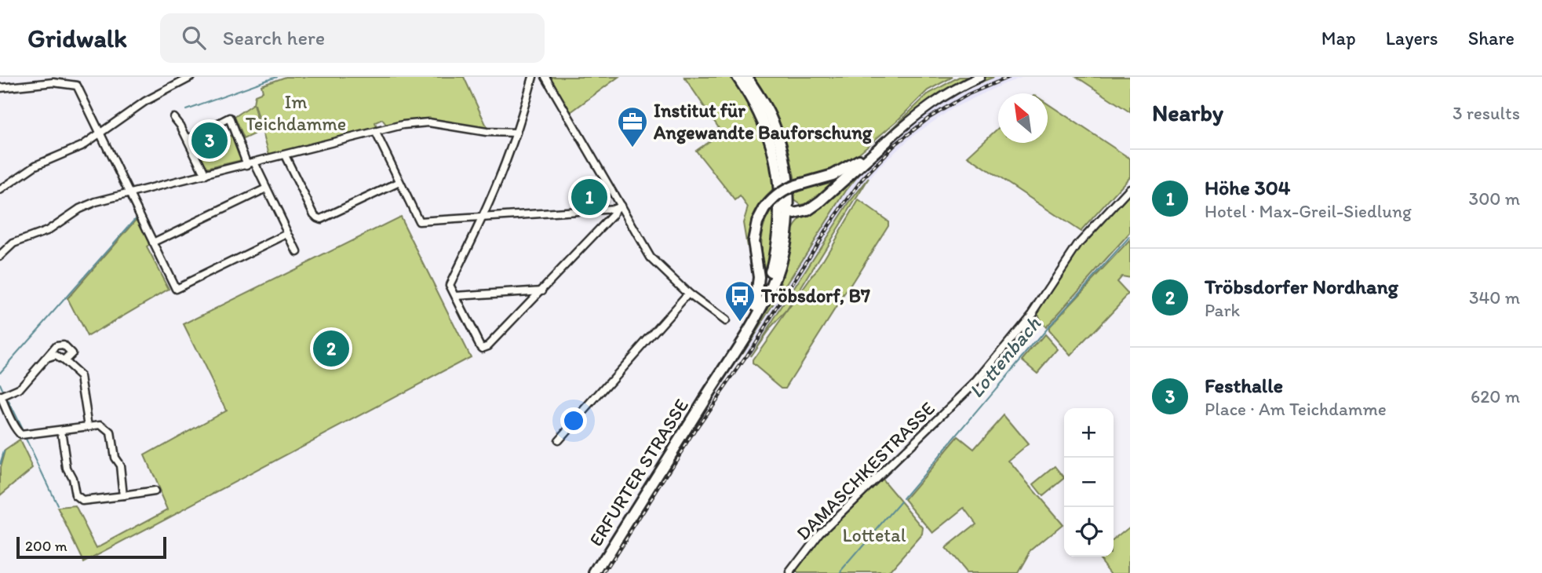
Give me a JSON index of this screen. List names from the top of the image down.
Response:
{
  "streets": {
    "main road": ["ERFURTER STRASSE"],
    "street": ["DAMASCHKESTRASSE"]
  },
  "water": ["Lottenbach"],
  "parks": ["Im Teichdamme", "Lottetal"],
  "places": {
    "office": ["Institut für Angewandte Bauforschung"],
    "bus stop": ["Tröbsdorf, B7"]
  },
  "scale_bar": "200 m",
  "north": "top left",
  "page": {
    "header": "Gridwalk",
    "search": "Search here",
    "nav": ["Map", "Layers", "Share"],
    "heading": ["Nearby", "3 results"],
    "pins": ["3", "1", "2"],
    "list": [
      {
        "mark": "1",
        "name": "Höhe 304",
        "note": "Hotel · Max-Greil-Siedlung",
        "value": "300 m"
      },
      {
        "mark": "2",
        "name": "Tröbsdorfer Nordhang",
        "note": "Park",
        "value": "340 m"
      },
      {
        "mark": "3",
        "name": "Festhalle",
        "note": "Place · Am Teichdamme",
        "value": "620 m"
      }
    ],
    "map_buttons": ["+", "−"],
    "scale": "200 m"
  }
}
